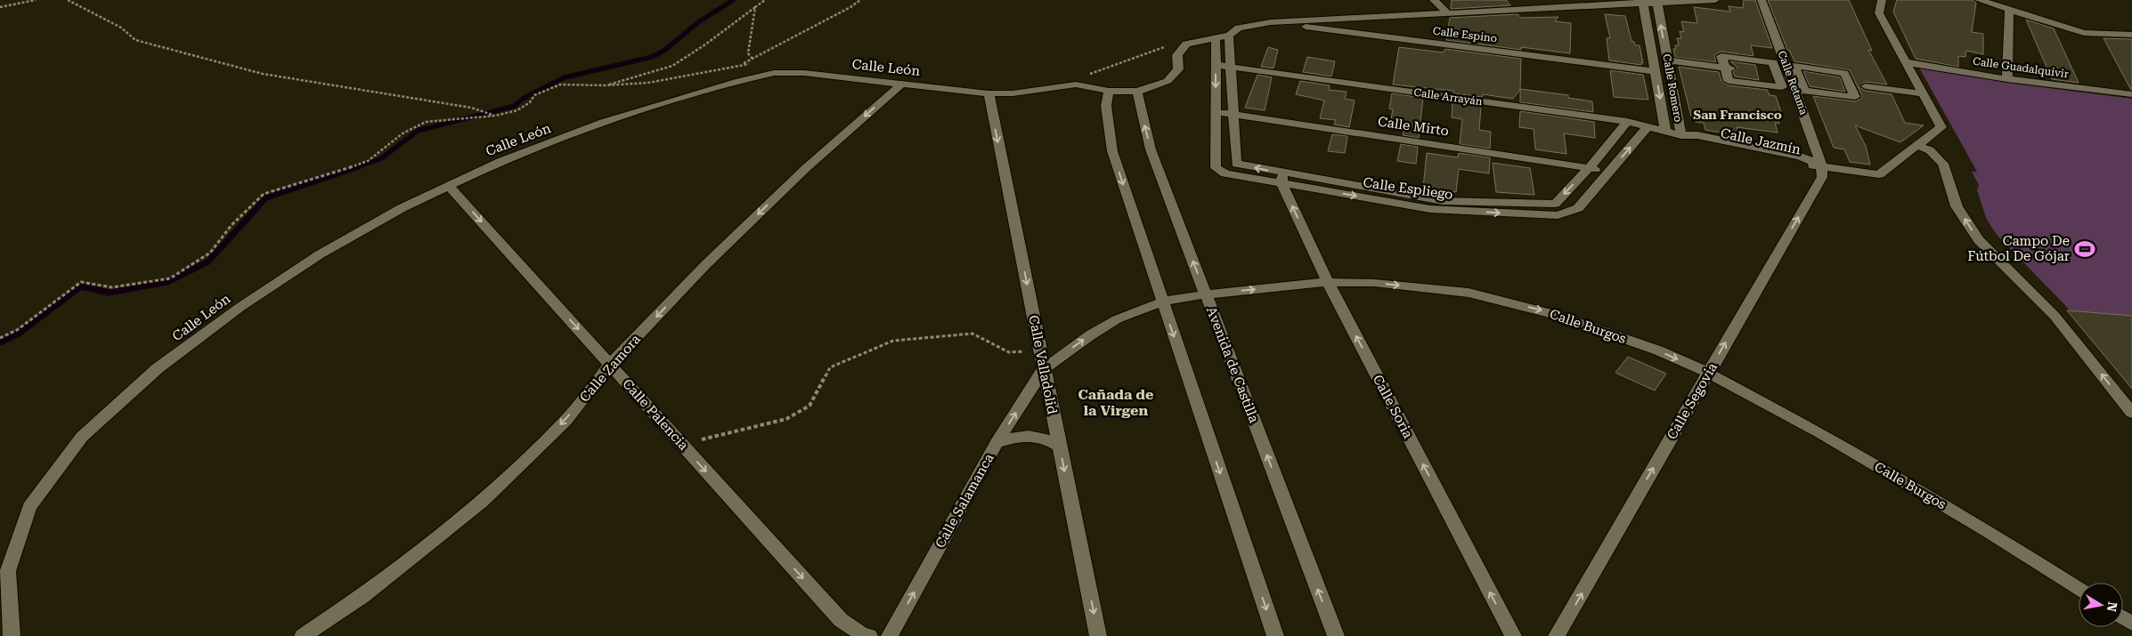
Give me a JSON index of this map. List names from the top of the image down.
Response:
{
  "streets": {
    "street": [
      "Calle Espino",
      "Calle León",
      "Calle Guadalquivir",
      "Calle Retama",
      "Calle Romero",
      "Calle Arrayán",
      "Calle Mirto",
      "Calle Jazmín",
      "Calle Espliego",
      "Calle Burgos",
      "Calle Valladolid",
      "Avenida de Castilla",
      "Calle Zamora",
      "Calle Segovia",
      "Calle Soria",
      "Calle Palencia",
      "Calle Salamanca"
    ]
  },
  "crossings": [
    ["Calle Espino", "Calle León"],
    ["Calle Espino", "Calle Romero"],
    ["Calle León", "Calle Valladolid"],
    ["Calle León", "Avenida de Castilla"],
    ["Calle León", "Calle Zamora"],
    ["Calle León", "Calle Palencia"],
    ["Calle Guadalquivir", "Calle Jazmín"],
    ["Calle Retama", "Calle Jazmín"],
    ["Calle Retama", "Calle Segovia"],
    ["Calle Romero", "Calle Arrayán"],
    ["Calle Romero", "Calle Jazmín"],
    ["Calle Arrayán", "Calle Espliego"],
    ["Calle Mirto", "Calle Espliego"],
    ["Calle Jazmín", "Calle Segovia"],
    ["Calle Espliego", "Calle Soria"],
    ["Calle Burgos", "Calle Valladolid"],
    ["Calle Burgos", "Avenida de Castilla"],
    ["Calle Burgos", "Calle Segovia"],
    ["Calle Burgos", "Calle Soria"],
    ["Calle Burgos", "Calle Salamanca"],
    ["Calle Valladolid", "Calle Salamanca"],
    ["Calle Zamora", "Calle Palencia"]
  ],
  "one_way": [
    "Calle Burgos",
    "Calle Zamora",
    "Calle Segovia",
    "Calle Soria",
    "Calle Palencia",
    "Calle Salamanca"
  ],
  "districts": ["San Francisco", "Cañada de la Virgen"],
  "places": {
    "sports": ["Campo De Fútbol De Gójar"]
  },
  "north": "right"
}
